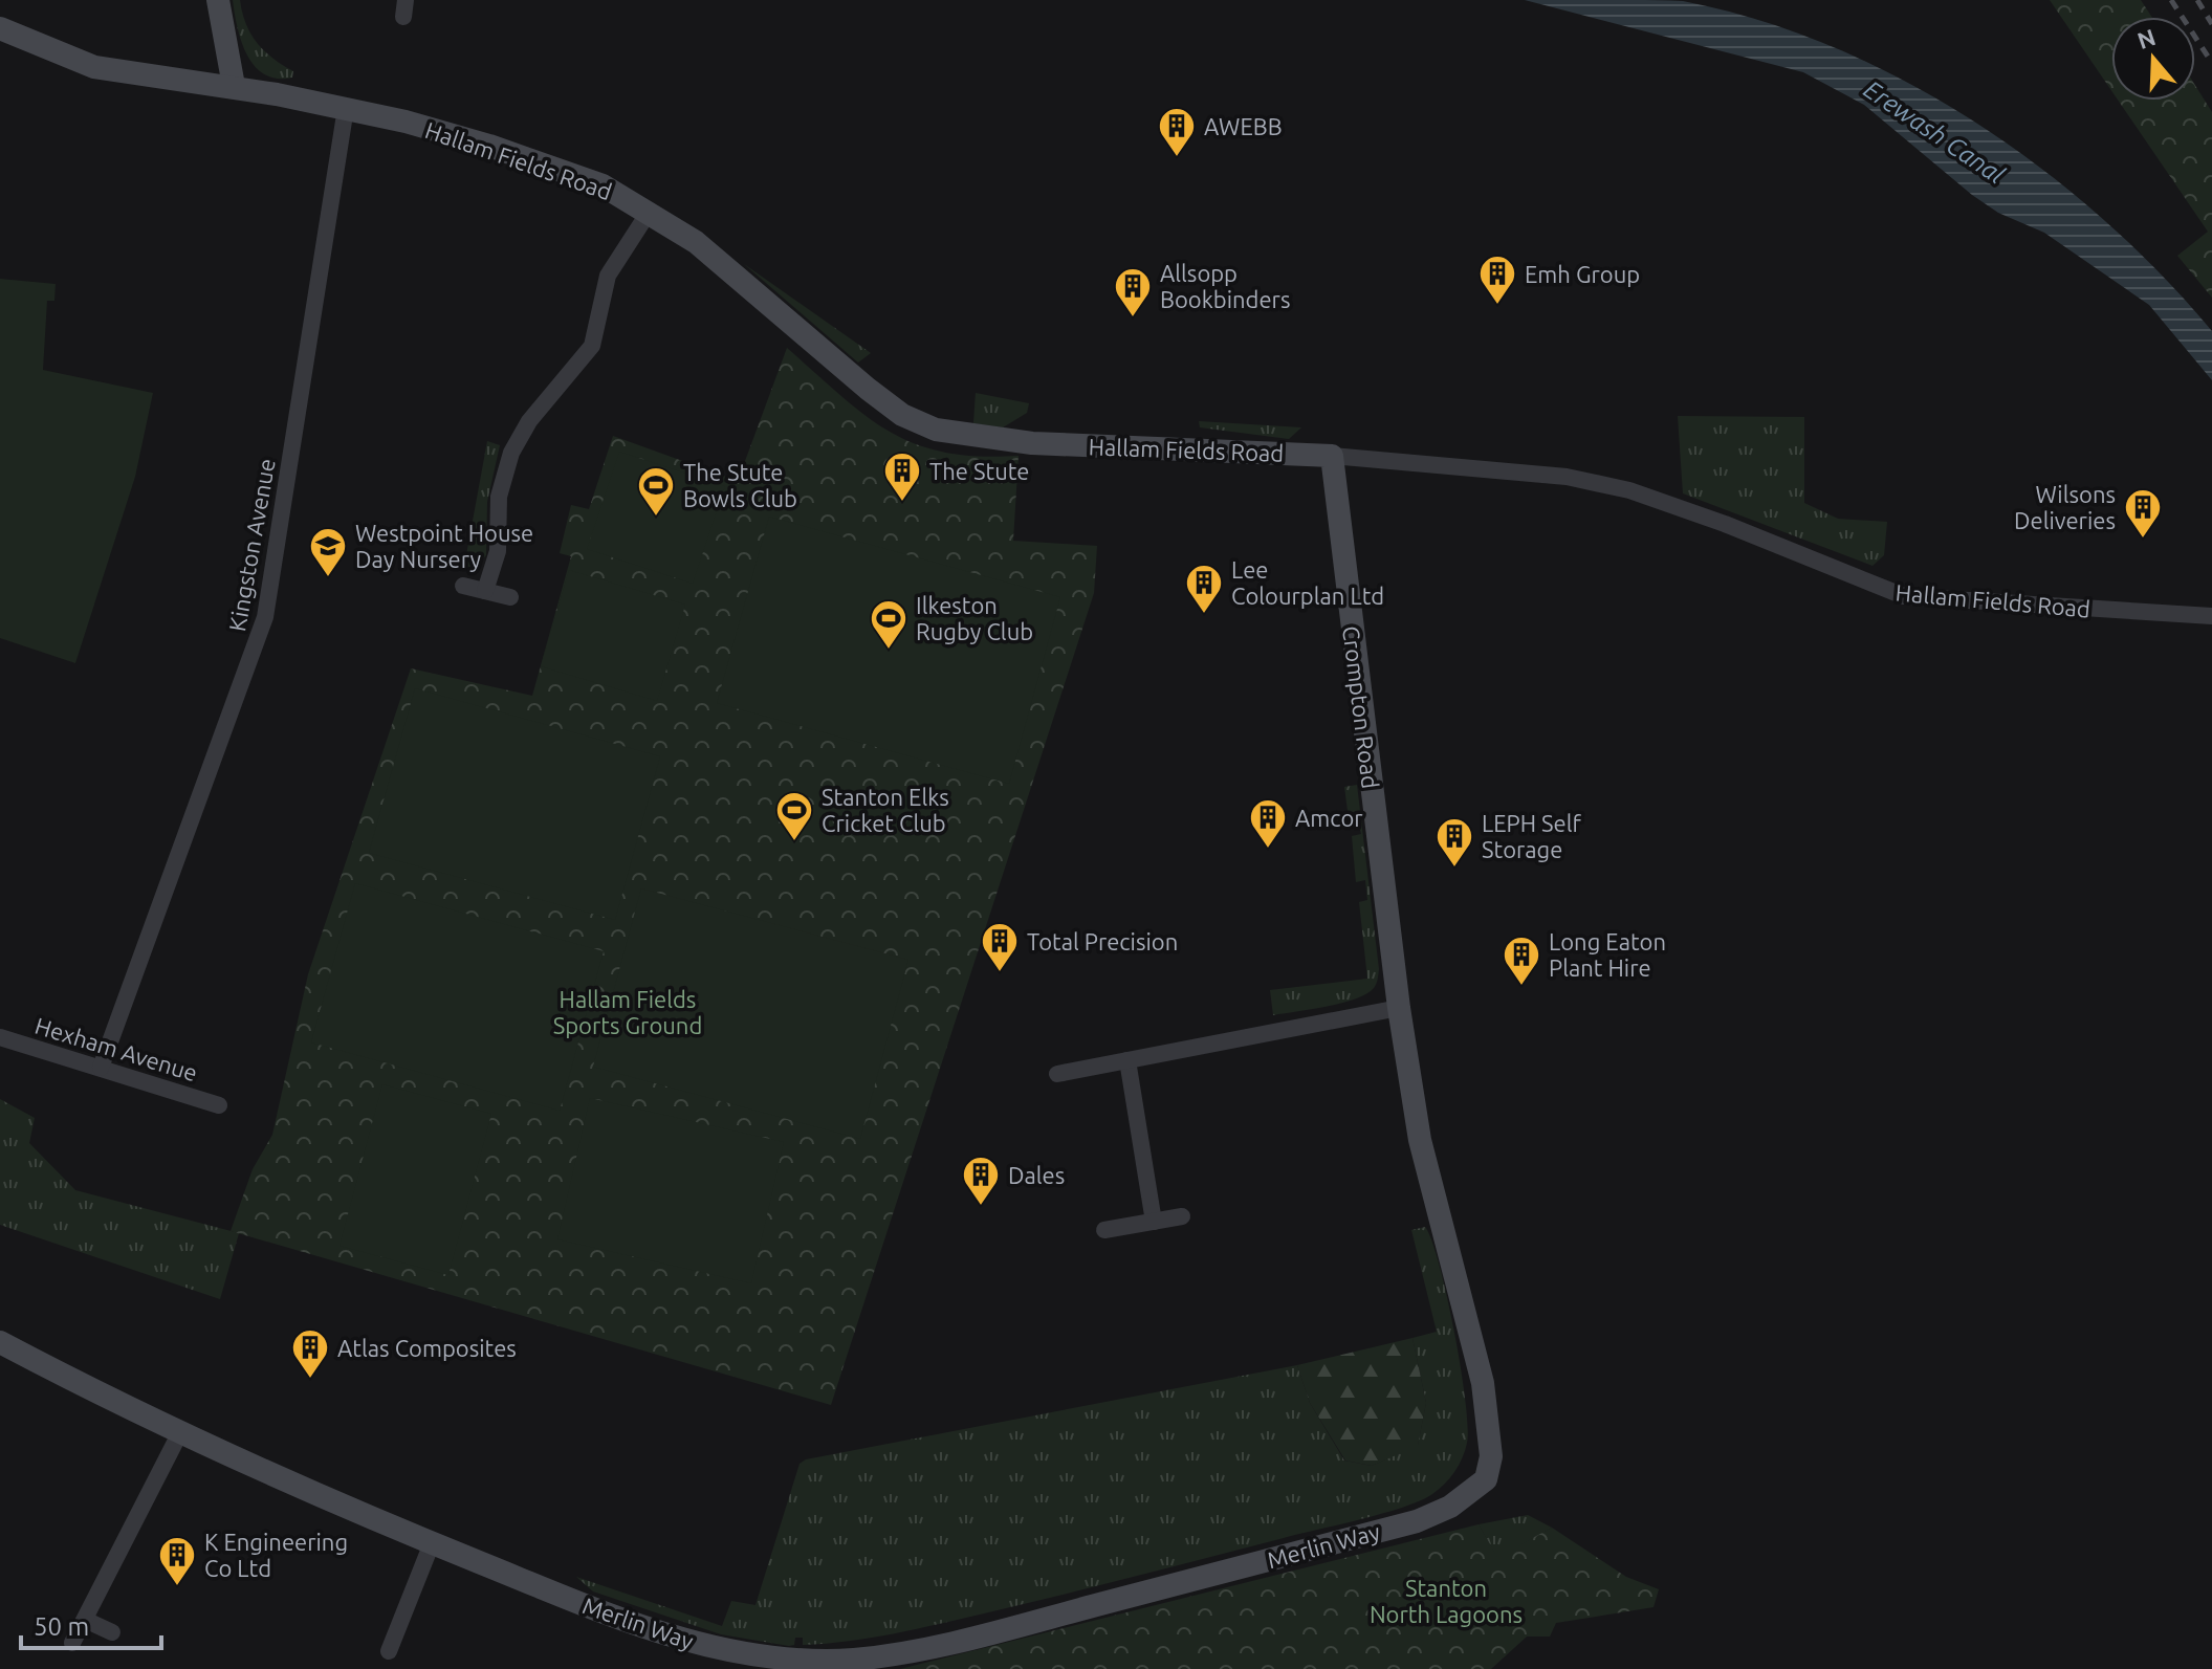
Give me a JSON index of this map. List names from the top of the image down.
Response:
{
  "streets": {
    "street": [
      "Hallam Fields Road",
      "Kingston Avenue",
      "Crompton Road",
      "Hexham Avenue",
      "Merlin Way"
    ]
  },
  "crossings": [
    ["Hallam Fields Road", "Kingston Avenue"],
    ["Hallam Fields Road", "Crompton Road"],
    ["Kingston Avenue", "Hexham Avenue"],
    ["Crompton Road", "Merlin Way"]
  ],
  "water": ["Erewash Canal"],
  "parks": ["Hallam Fields Sports Ground", "Stanton North Lagoons"],
  "places": {
    "building": [
      "AWEBB",
      "Emh Group",
      "Allsopp Bookbinders",
      "The Stute",
      "Wilsons Deliveries",
      "Lee Colourplan Ltd",
      "Amcor",
      "LEPH Self Storage",
      "Total Precision",
      "Long Eaton Plant Hire",
      "Dales",
      "Atlas Composites",
      "K Engineering Co Ltd"
    ],
    "sports": ["The Stute Bowls Club", "Ilkeston Rugby Club", "Stanton Elks Cricket Club"],
    "school or university": ["Westpoint House Day Nursery"]
  },
  "scale_bar": "50 m",
  "north": "top"
}
